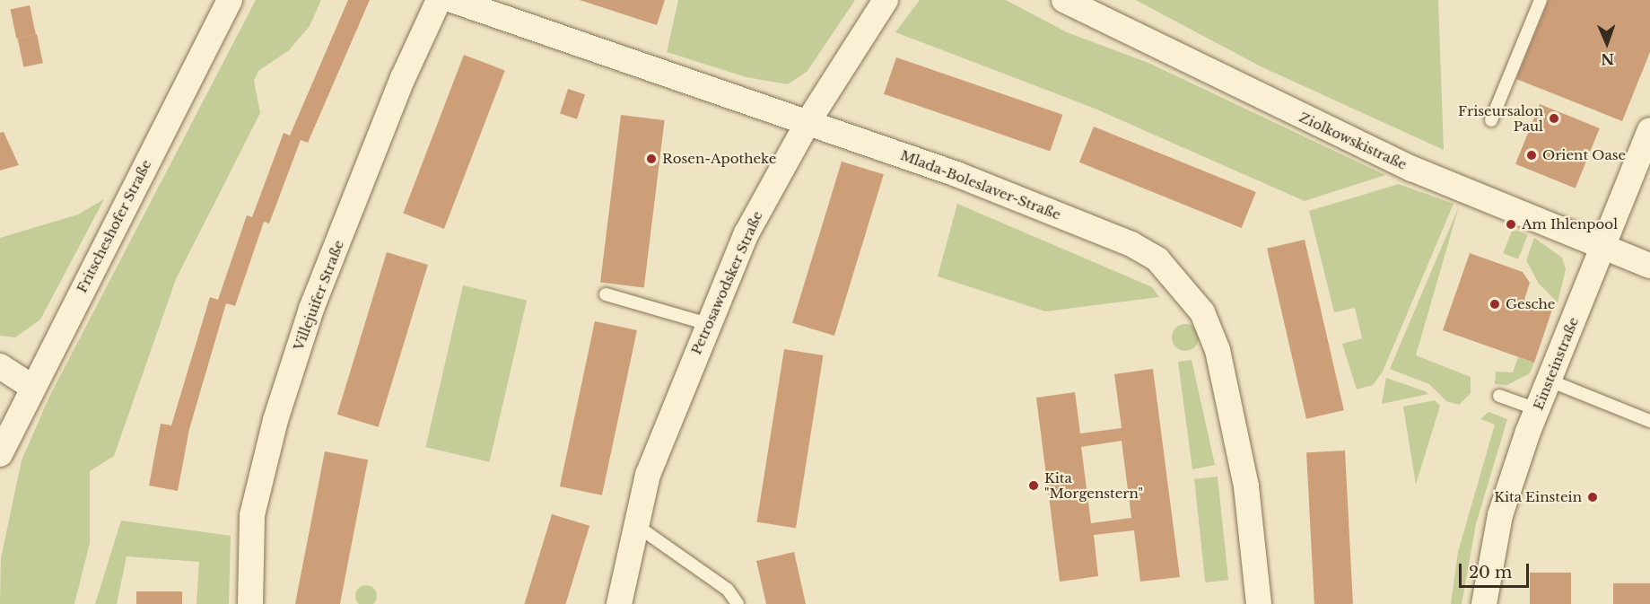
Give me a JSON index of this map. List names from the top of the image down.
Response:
{
  "streets": {
    "street": [
      "Ziolkowskistraße",
      "Mlada-Boleslaver-Straße",
      "Fritscheshofer Straße",
      "Petrosawodsker Straße",
      "Villejuifer Straße",
      "Einsteinstraße"
    ]
  },
  "crossings": [
    ["Ziolkowskistraße", "Einsteinstraße"],
    ["Mlada-Boleslaver-Straße", "Petrosawodsker Straße"]
  ],
  "places": [
    "Friseursalon Paul",
    "Orient Oase",
    "Rosen-Apotheke",
    "Am Ihlenpool",
    "Gesche",
    "Kita \"Morgenstern\"",
    "Kita Einstein"
  ],
  "scale_bar": "20 m",
  "north": "bottom"
}
